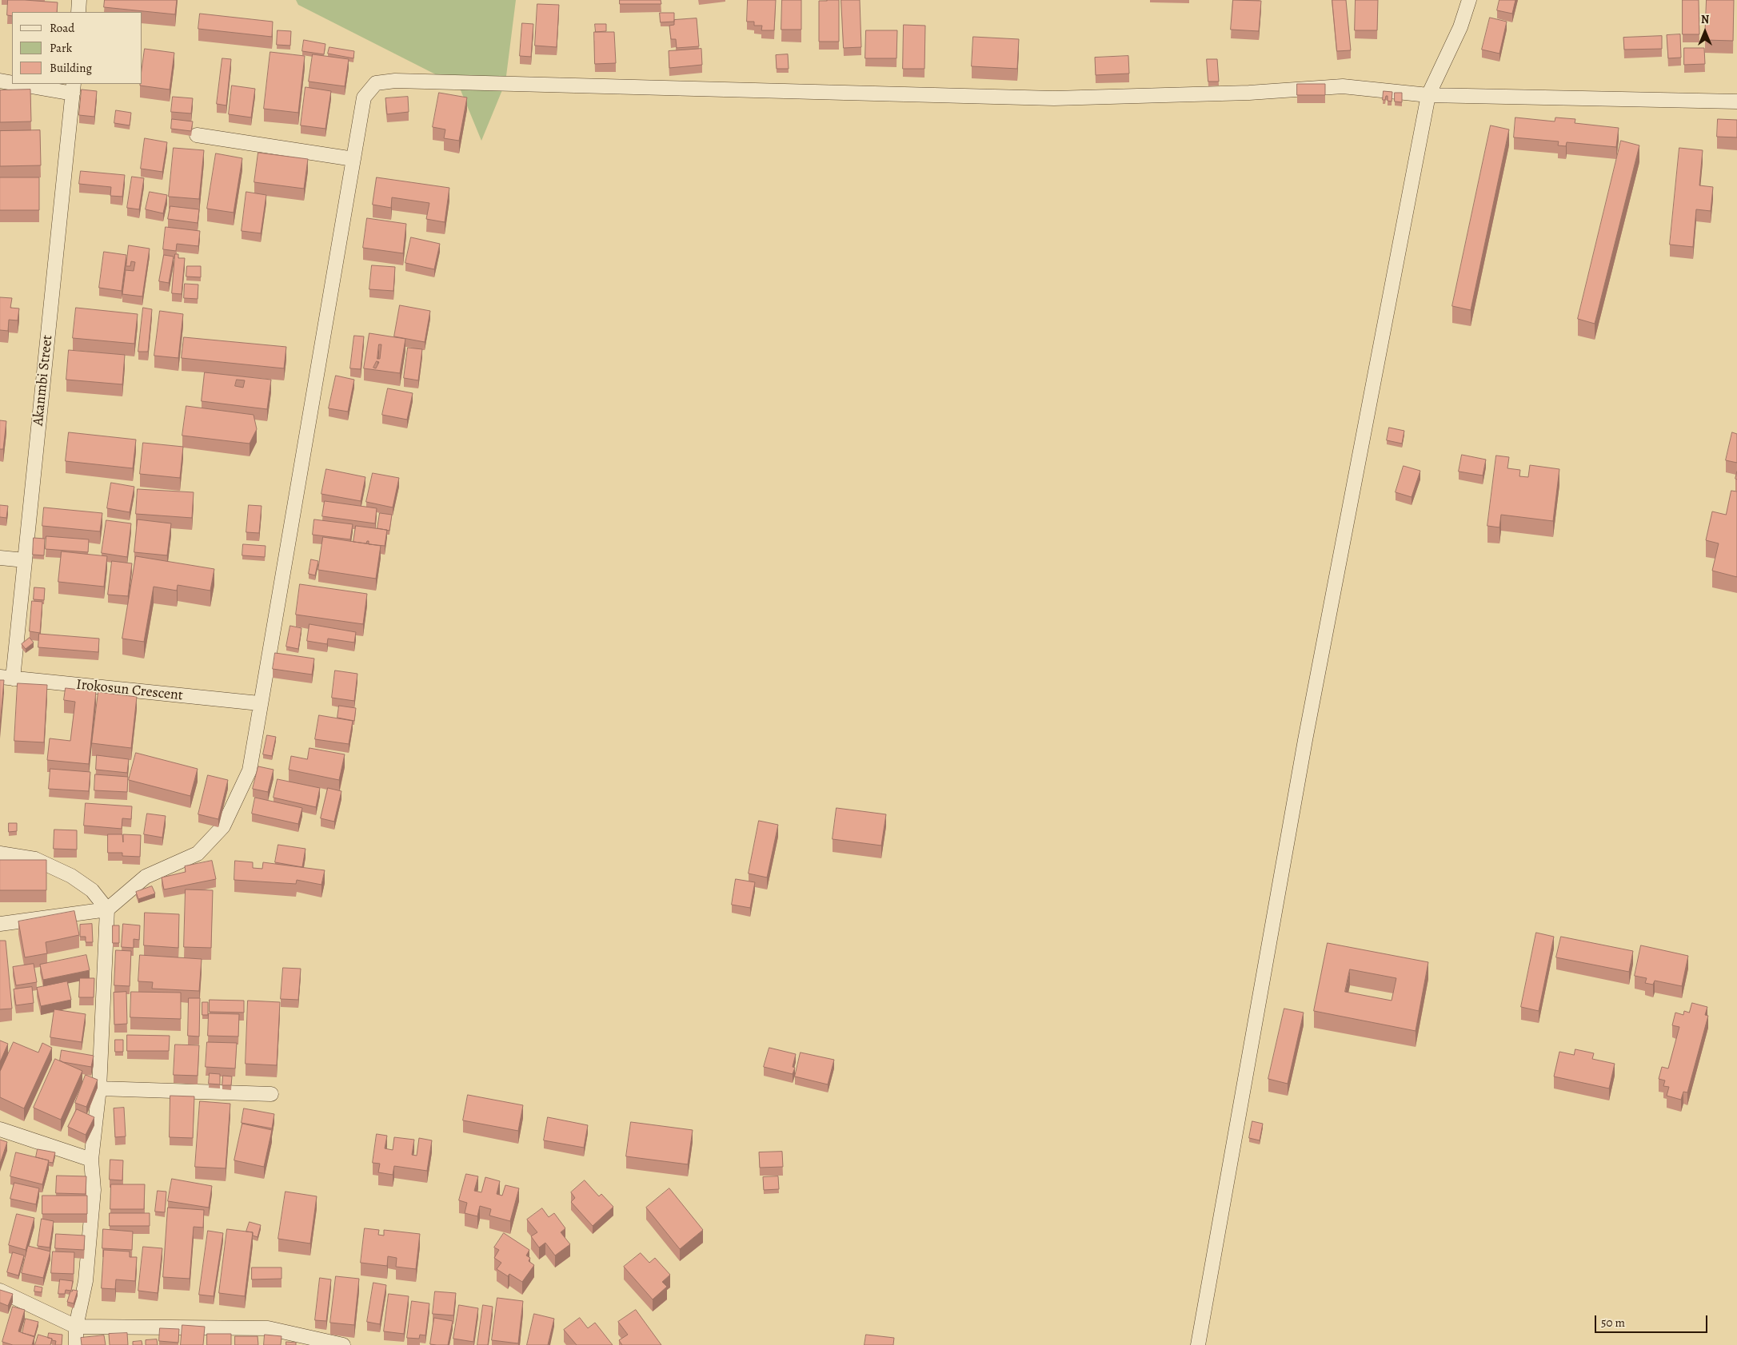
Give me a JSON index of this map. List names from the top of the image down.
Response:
{
  "streets": {
    "street": ["Akanmbi Street", "Irokosun Crescent"]
  },
  "crossings": [
    ["Akanmbi Street", "Irokosun Crescent"]
  ],
  "legend": ["Road", "Park", "Building"],
  "scale_bar": "50 m",
  "north": "top"
}
